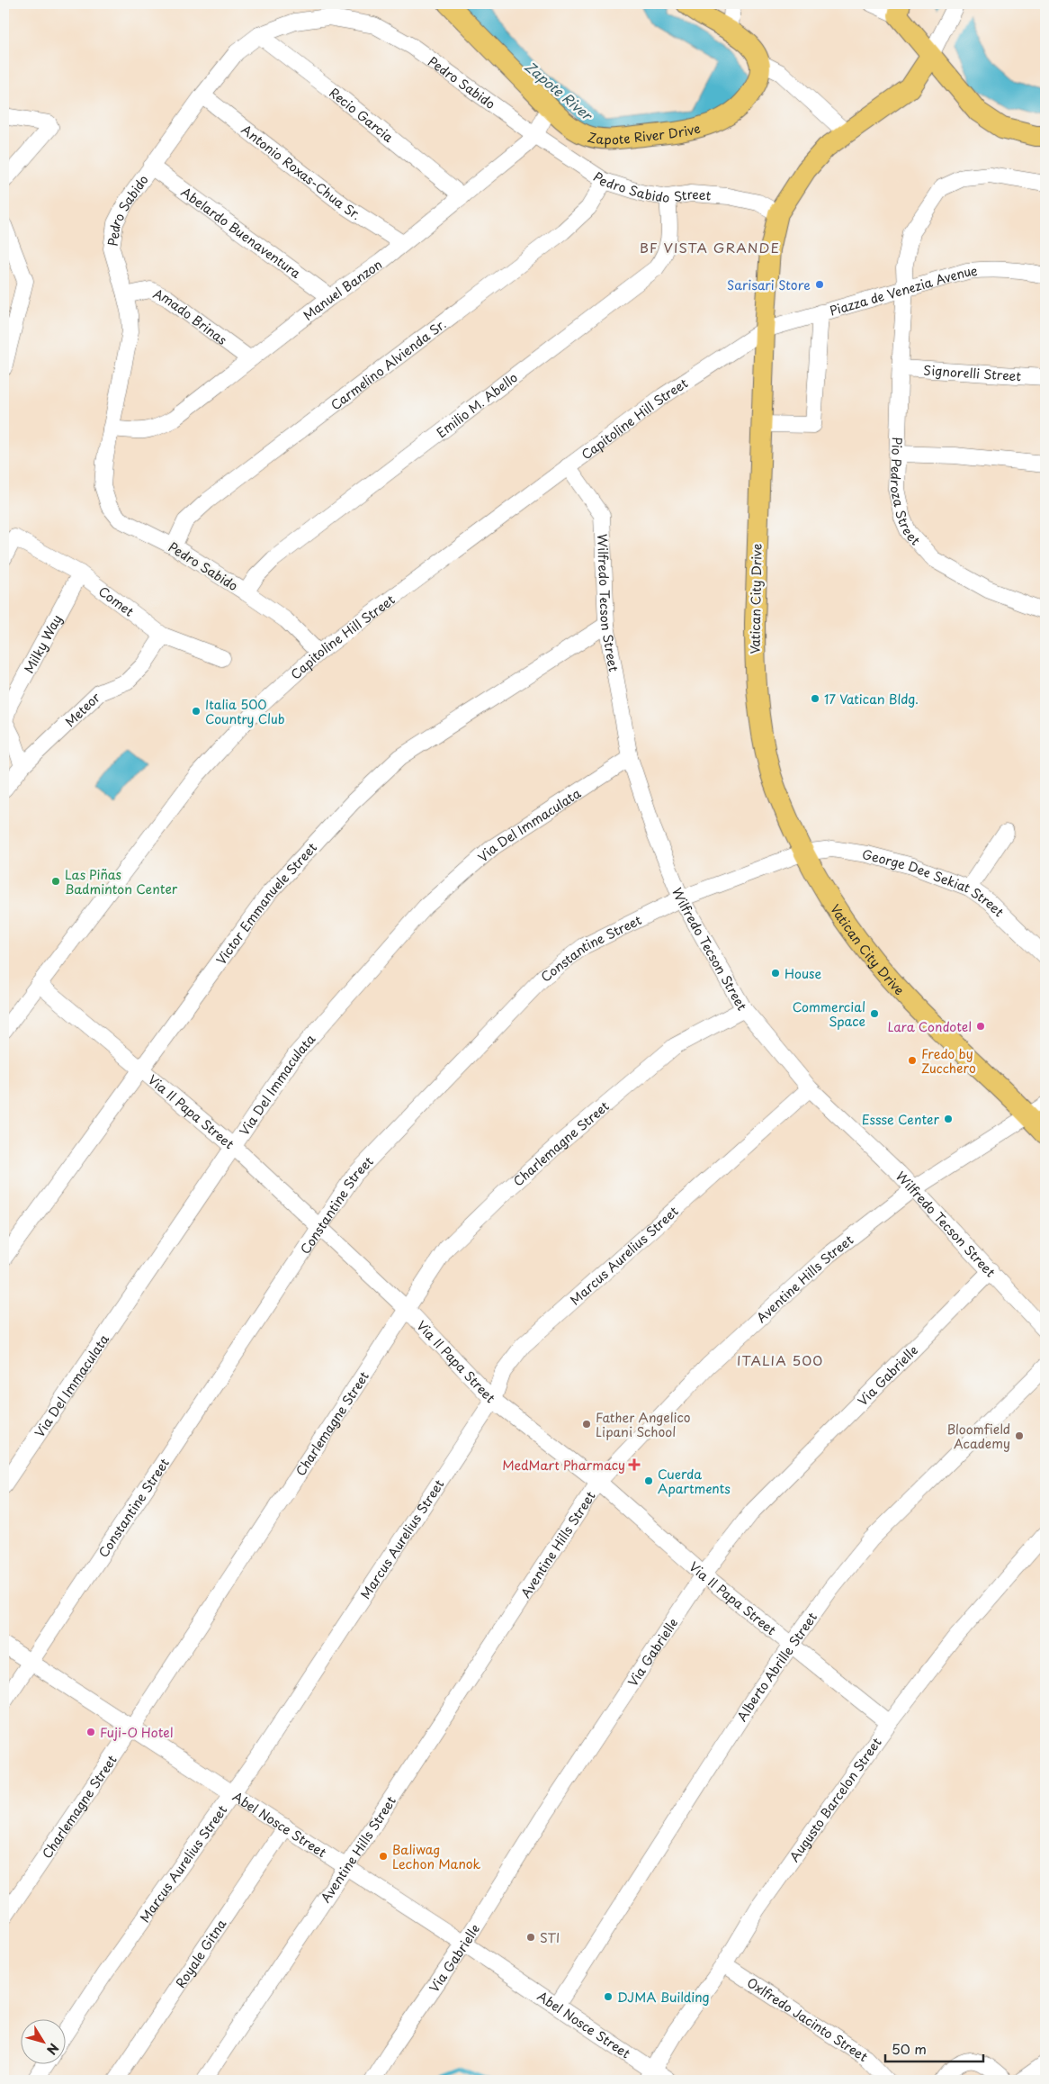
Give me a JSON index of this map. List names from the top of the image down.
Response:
{
  "streets": {
    "main road": ["Zapote River Drive", "Vatican City Drive"],
    "street": [
      "Pedro Sabido",
      "Recio Garcia",
      "Antonio Roxas-Chua Sr.",
      "Pedro Sabido Street",
      "Abelardo Buenaventura",
      "Manuel Banzon",
      "Piazza de Venezia Avenue",
      "Amado Brinas",
      "Carmelino Alvienda Sr.",
      "Signorelli Street",
      "Emilio M. Abello",
      "Capitoline Hill Street",
      "Pio Pedroza Street",
      "Comet",
      "Wilfredo Tecson Street",
      "Milky Way",
      "Meteor",
      "Via Del Immaculata",
      "George Dee Sekiat Street",
      "Victor Emmanuele Street",
      "Constantine Street",
      "Via Il Papa Street",
      "Charlemagne Street",
      "Marcus Aurelius Street",
      "Aventine Hills Street",
      "Via Gabrielle",
      "Alberto Abrille Street",
      "Augusto Barcelon Street",
      "Abel Nosce Street",
      "Royale Gitna",
      "Oxlfredo Jacinto Street"
    ]
  },
  "crossings": [
    ["Pedro Sabido", "Recio Garcia"],
    ["Pedro Sabido", "Antonio Roxas-Chua Sr."],
    ["Pedro Sabido", "Pedro Sabido Street"],
    ["Pedro Sabido", "Abelardo Buenaventura"],
    ["Pedro Sabido", "Manuel Banzon"],
    ["Pedro Sabido", "Amado Brinas"],
    ["Pedro Sabido", "Carmelino Alvienda Sr."],
    ["Pedro Sabido", "Emilio M. Abello"],
    ["Pedro Sabido", "Capitoline Hill Street"],
    ["Recio Garcia", "Manuel Banzon"],
    ["Zapote River Drive", "Manuel Banzon"],
    ["Antonio Roxas-Chua Sr.", "Manuel Banzon"],
    ["Pedro Sabido Street", "Manuel Banzon"],
    ["Pedro Sabido Street", "Carmelino Alvienda Sr."],
    ["Pedro Sabido Street", "Emilio M. Abello"],
    ["Pedro Sabido Street", "Vatican City Drive"],
    ["Abelardo Buenaventura", "Manuel Banzon"],
    ["Manuel Banzon", "Amado Brinas"],
    ["Piazza de Venezia Avenue", "Capitoline Hill Street"],
    ["Piazza de Venezia Avenue", "Pio Pedroza Street"],
    ["Piazza de Venezia Avenue", "Vatican City Drive"],
    ["Signorelli Street", "Pio Pedroza Street"],
    ["Capitoline Hill Street", "Vatican City Drive"],
    ["Capitoline Hill Street", "Wilfredo Tecson Street"],
    ["Capitoline Hill Street", "Via Il Papa Street"],
    ["Vatican City Drive", "George Dee Sekiat Street"],
    ["Vatican City Drive", "Constantine Street"],
    ["Vatican City Drive", "Aventine Hills Street"],
    ["Comet", "Milky Way"],
    ["Comet", "Meteor"],
    ["Wilfredo Tecson Street", "Via Del Immaculata"],
    ["Wilfredo Tecson Street", "Victor Emmanuele Street"],
    ["Wilfredo Tecson Street", "Constantine Street"],
    ["Wilfredo Tecson Street", "Charlemagne Street"],
    ["Wilfredo Tecson Street", "Marcus Aurelius Street"],
    ["Wilfredo Tecson Street", "Aventine Hills Street"],
    ["Wilfredo Tecson Street", "Via Gabrielle"],
    ["Milky Way", "Meteor"],
    ["Via Del Immaculata", "Via Il Papa Street"],
    ["George Dee Sekiat Street", "Constantine Street"],
    ["Victor Emmanuele Street", "Via Il Papa Street"],
    ["Constantine Street", "Via Il Papa Street"],
    ["Constantine Street", "Abel Nosce Street"],
    ["Via Il Papa Street", "Charlemagne Street"],
    ["Via Il Papa Street", "Marcus Aurelius Street"],
    ["Via Il Papa Street", "Aventine Hills Street"],
    ["Via Il Papa Street", "Via Gabrielle"],
    ["Via Il Papa Street", "Alberto Abrille Street"],
    ["Via Il Papa Street", "Augusto Barcelon Street"],
    ["Charlemagne Street", "Abel Nosce Street"],
    ["Marcus Aurelius Street", "Abel Nosce Street"],
    ["Aventine Hills Street", "Abel Nosce Street"],
    ["Via Gabrielle", "Abel Nosce Street"],
    ["Alberto Abrille Street", "Abel Nosce Street"],
    ["Augusto Barcelon Street", "Abel Nosce Street"],
    ["Augusto Barcelon Street", "Oxlfredo Jacinto Street"],
    ["Abel Nosce Street", "Royale Gitna"]
  ],
  "districts": ["BF VISTA GRANDE", "ITALIA 500"],
  "water": ["Zapote River"],
  "places": {
    "other": [
      "Sarisari Store",
      "17 Vatican Bldg.",
      "Italia 500 Country Club",
      "Las Piñas Badminton Center",
      "House",
      "Commercial Space",
      "Lara Condotel",
      "Fredo by Zucchero",
      "Essse Center",
      "Father Angelico Lipani School",
      "Bloomfield Academy",
      "Cuerda Apartments",
      "Fuji-O Hotel",
      "Baliwag Lechon Manok",
      "STI",
      "DJMA Building"
    ],
    "health": ["MedMart Pharmacy"]
  },
  "scale_bar": "50 m",
  "north": "bottom right"
}
